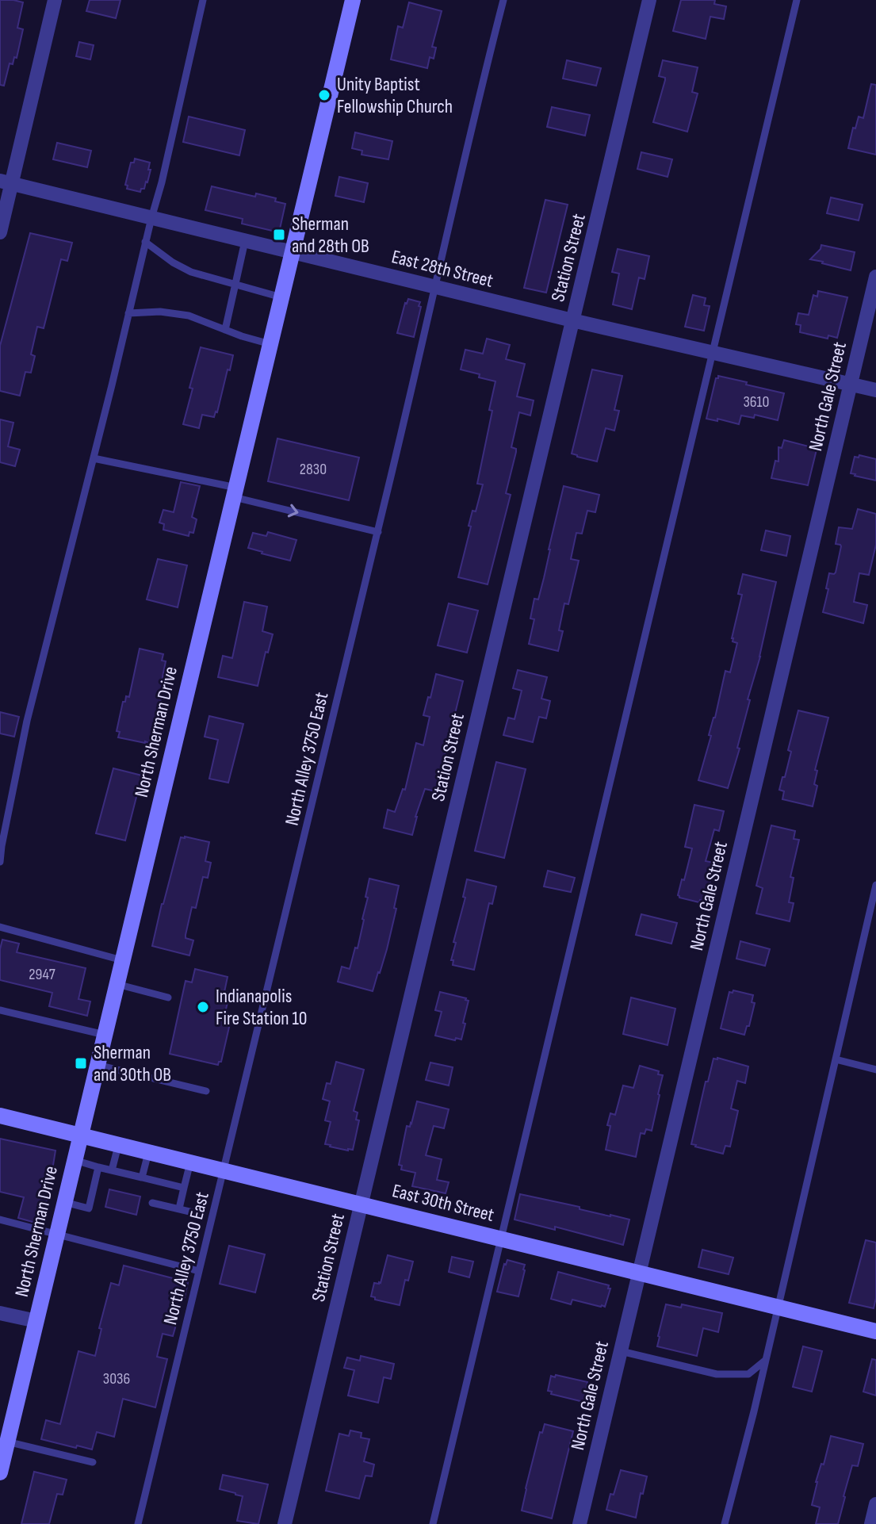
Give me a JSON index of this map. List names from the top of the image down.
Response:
{
  "streets": {
    "main road": ["North Sherman Drive", "East 30th Street"],
    "street": ["Station Street", "East 28th Street", "North Gale Street"],
    "lane": ["North Alley 3750 East"]
  },
  "crossings": [
    ["Station Street", "East 28th Street"],
    ["Station Street", "East 30th Street"],
    ["East 28th Street", "North Gale Street"],
    ["East 28th Street", "North Sherman Drive"],
    ["East 28th Street", "North Alley 3750 East"],
    ["North Gale Street", "East 30th Street"],
    ["North Sherman Drive", "East 30th Street"],
    ["North Alley 3750 East", "East 30th Street"]
  ],
  "places": {
    "other": ["Unity Baptist Fellowship Church", "Indianapolis Fire Station 10"],
    "transit": ["Sherman and 28th OB", "Sherman and 30th OB"]
  },
  "house_numbers": [
    "3610",
    "2830",
    "2947",
    "3036"
  ]
}
